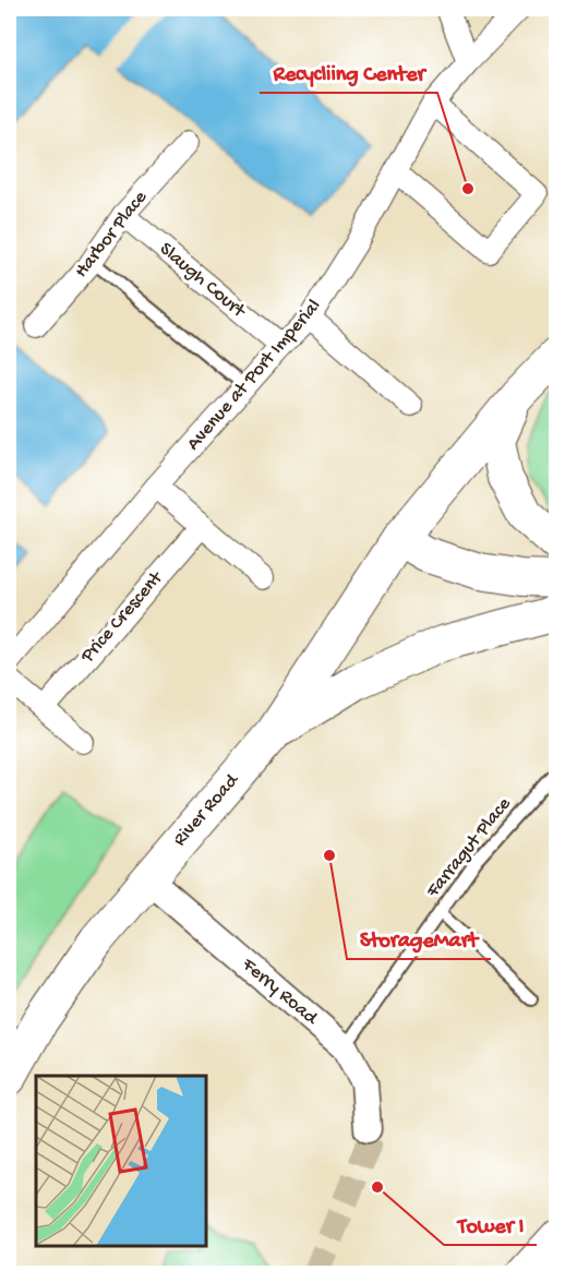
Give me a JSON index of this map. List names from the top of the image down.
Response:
{
  "streets": {
    "main road": ["River Road"],
    "street": [
      "Harbor Place",
      "Slaugh Court",
      "Avenue at Port Imperial",
      "Price Crescent",
      "Ferry Road"
    ],
    "lane": ["Farragut Place"]
  },
  "crossings": [
    ["Harbor Place", "Slaugh Court"],
    ["Slaugh Court", "Avenue at Port Imperial"],
    ["River Road", "Ferry Road"],
    ["Farragut Place", "Ferry Road"]
  ],
  "places": ["Recycliing Center", "StorageMart", "Tower I"]
}
